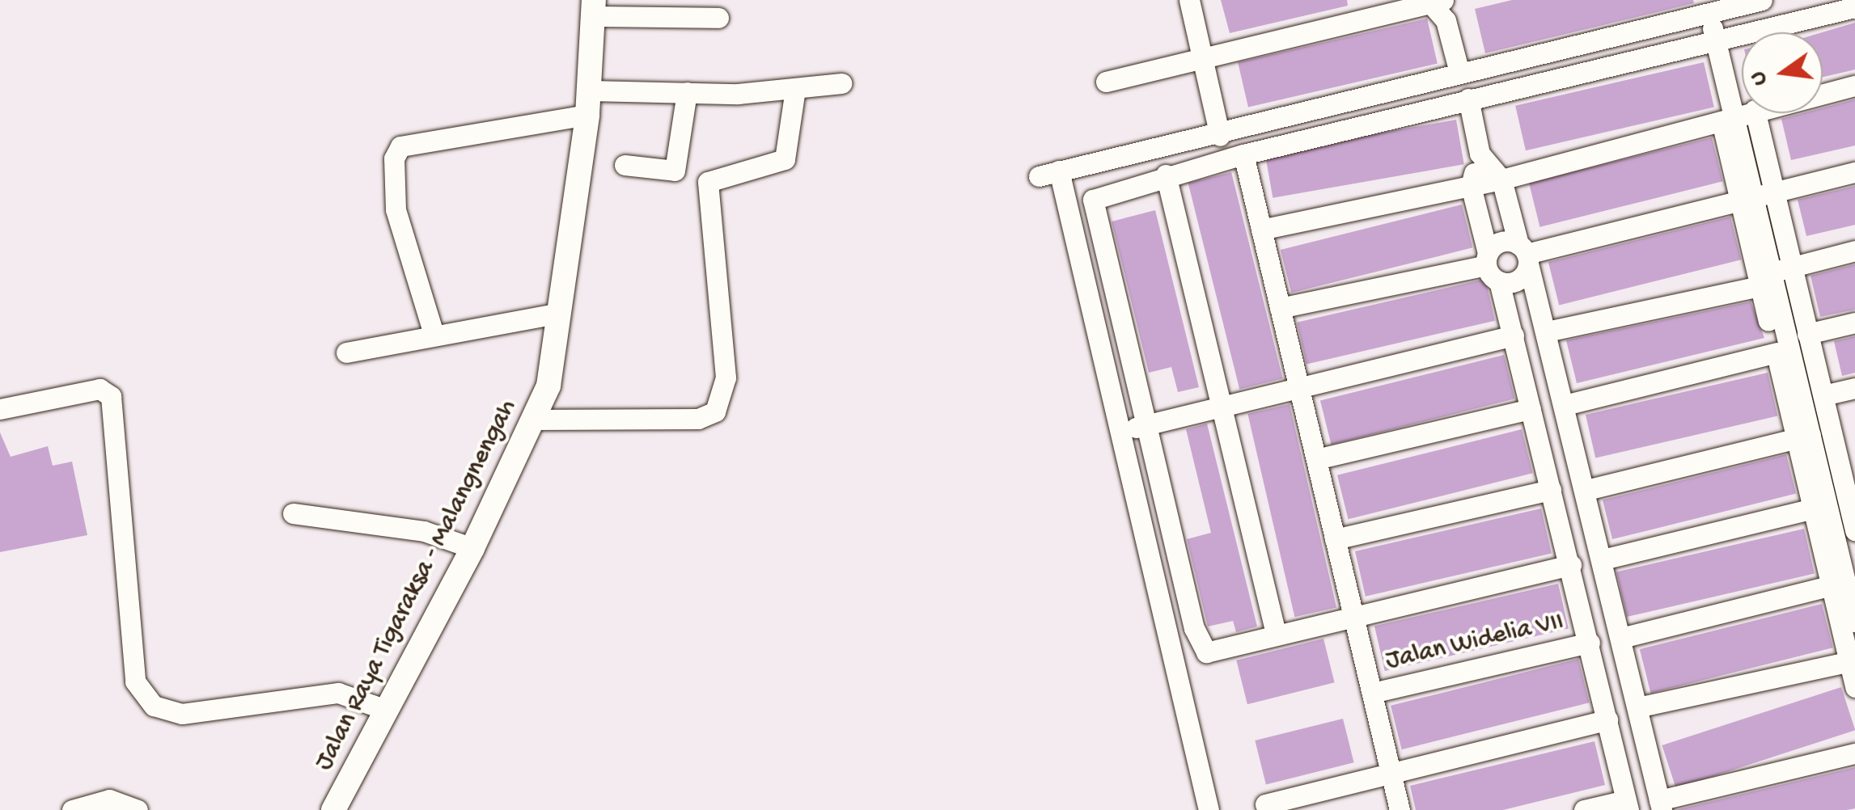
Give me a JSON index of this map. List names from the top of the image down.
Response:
{
  "streets": {
    "main road": ["Jalan Raya Tigaraksa - Malangnengah"],
    "street": ["Jalan Widelia VII"]
  },
  "north": "left"
}
